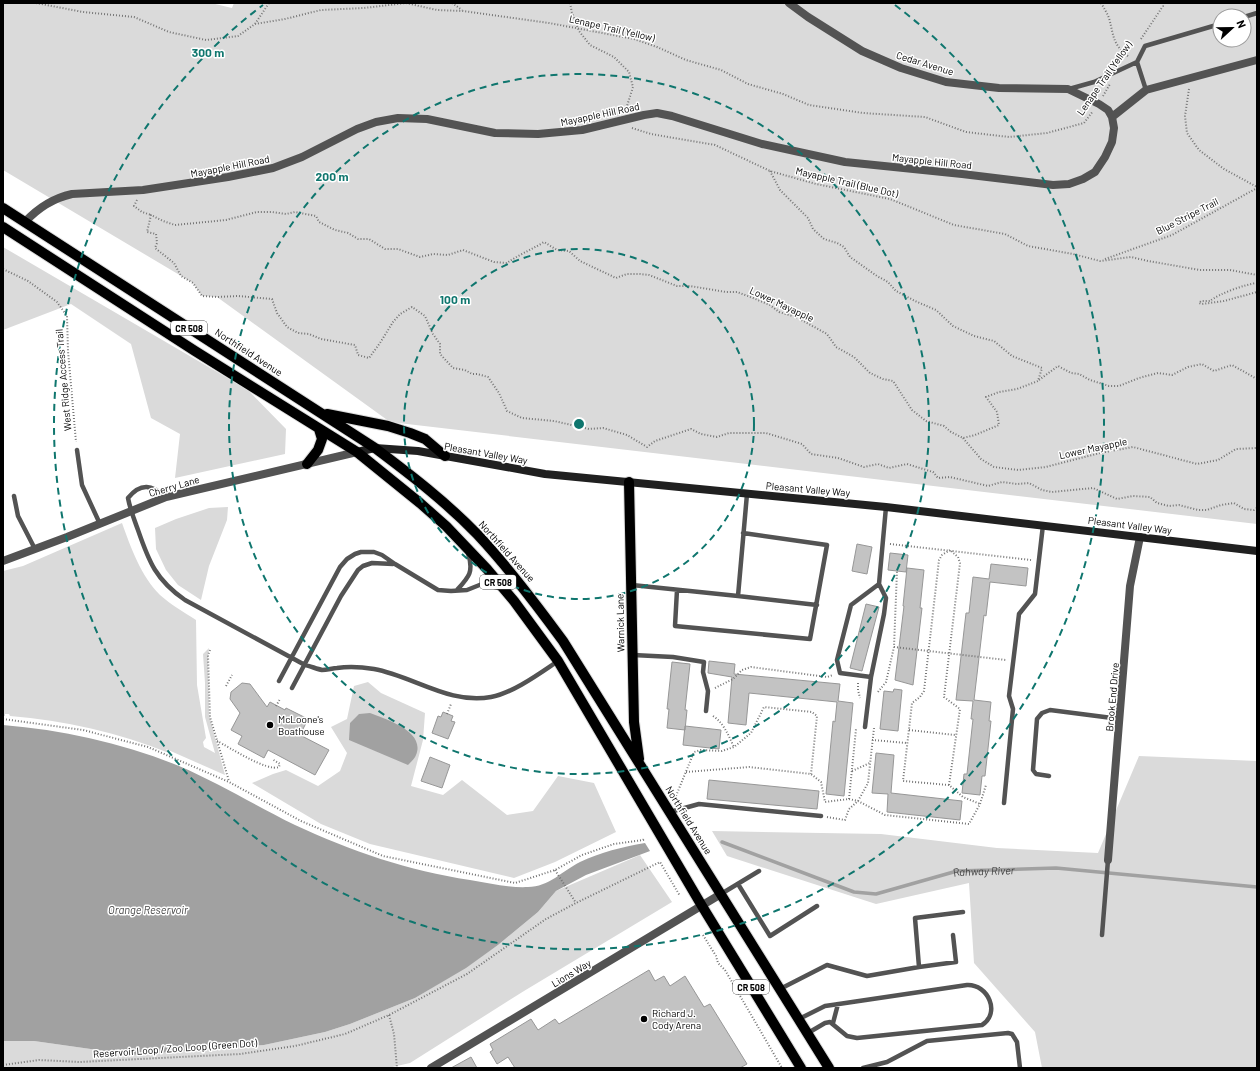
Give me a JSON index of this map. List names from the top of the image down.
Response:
{
  "streets": {
    "main road": [
      "CR 508",
      "Northfield Avenue",
      "Pleasant Valley Way",
      "Warnick Lane"
    ],
    "street": [
      "Cedar Avenue",
      "Mayapple Hill Road",
      "Cherry Lane",
      "Brook End Drive",
      "Lions Way"
    ],
    "path": [
      "Lenape Trail (Yellow)",
      "Mayapple Trail (Blue Dot)",
      "Blue Stripe Trail",
      "Lower Mayapple",
      "West Ridge Access Trail",
      "Reservoir Loop / Zoo Loop (Green Dot)"
    ]
  },
  "crossings": [
    ["Lenape Trail (Yellow)", "Cedar Avenue"],
    ["Cedar Avenue", "Mayapple Hill Road"],
    ["Mayapple Hill Road", "Mayapple Trail (Blue Dot)"],
    ["Mayapple Hill Road", "Northfield Avenue"],
    ["Mayapple Trail (Blue Dot)", "Blue Stripe Trail"],
    ["CR 508", "Pleasant Valley Way"],
    ["CR 508", "Cherry Lane"],
    ["CR 508", "Lions Way"],
    ["Northfield Avenue", "Pleasant Valley Way"],
    ["Northfield Avenue", "Warnick Lane"],
    ["Northfield Avenue", "Lions Way"],
    ["Pleasant Valley Way", "Cherry Lane"],
    ["Pleasant Valley Way", "Warnick Lane"],
    ["Pleasant Valley Way", "Brook End Drive"]
  ],
  "water": ["Rahway River", "Orange Reservoir"],
  "places": ["McLoone's Boathouse", "Richard J. Cody Arena"],
  "north": "right",
  "rings": ["300 m", "200 m", "100 m"]
}
